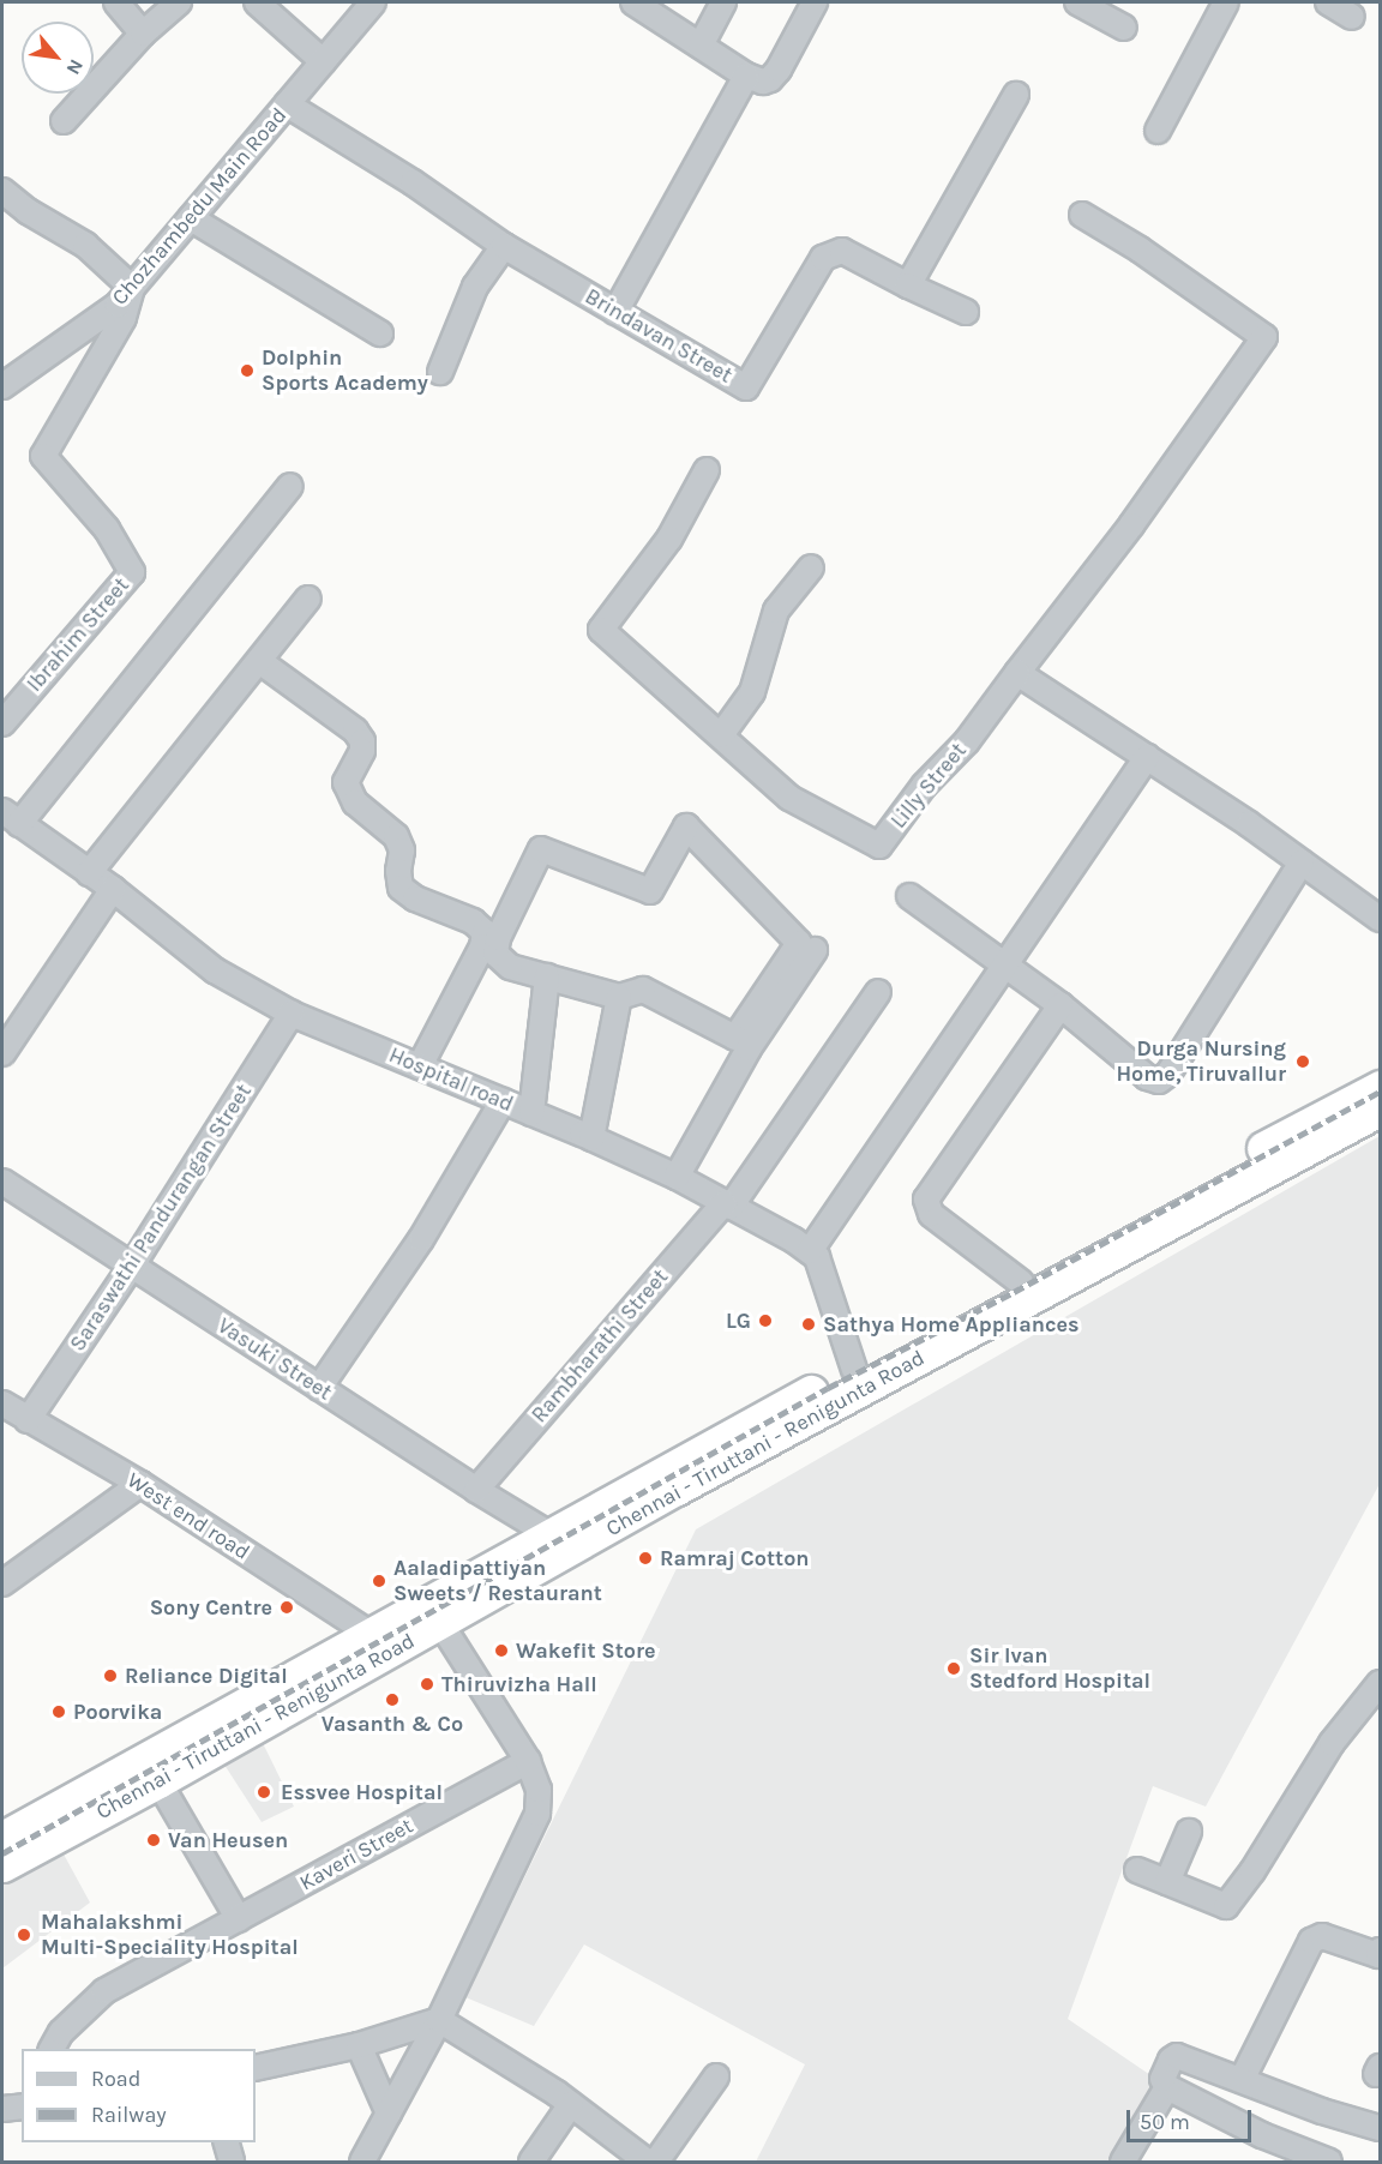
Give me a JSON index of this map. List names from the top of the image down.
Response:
{
  "streets": {
    "highway": ["Chennai - Tiruttani - Renigunta Road"],
    "street": [
      "Chozhambedu Main Road",
      "Brindavan Street",
      "Ibrahim Street",
      "Lilly Street",
      "Hospital road",
      "Saraswathi Pandurangan Street",
      "Rambharathi Street",
      "Vasuki Street",
      "West end road",
      "Kaveri Street"
    ]
  },
  "crossings": [
    ["Chozhambedu Main Road", "Brindavan Street"],
    ["Chozhambedu Main Road", "Ibrahim Street"],
    ["Hospital road", "Saraswathi Pandurangan Street"],
    ["Hospital road", "Rambharathi Street"],
    ["Saraswathi Pandurangan Street", "Vasuki Street"],
    ["Saraswathi Pandurangan Street", "West end road"],
    ["Rambharathi Street", "Vasuki Street"],
    ["Vasuki Street", "Chennai - Tiruttani - Renigunta Road"],
    ["Chennai - Tiruttani - Renigunta Road", "West end road"]
  ],
  "places": [
    "Dolphin Sports Academy",
    "Durga Nursing Home, Tiruvallur",
    "LG",
    "Sathya Home Appliances",
    "Ramraj Cotton",
    "Aaladipattiyan Sweets / Restaurant",
    "Sony Centre",
    "Wakefit Store",
    "Sir Ivan Stedford Hospital",
    "Reliance Digital",
    "Thiruvizha Hall",
    "Vasanth & Co",
    "Poorvika",
    "Essvee Hospital",
    "Van Heusen",
    "Mahalakshmi Multi-Speciality Hospital"
  ],
  "legend": ["Road", "Railway"],
  "scale_bar": "50 m",
  "north": "bottom right"
}
